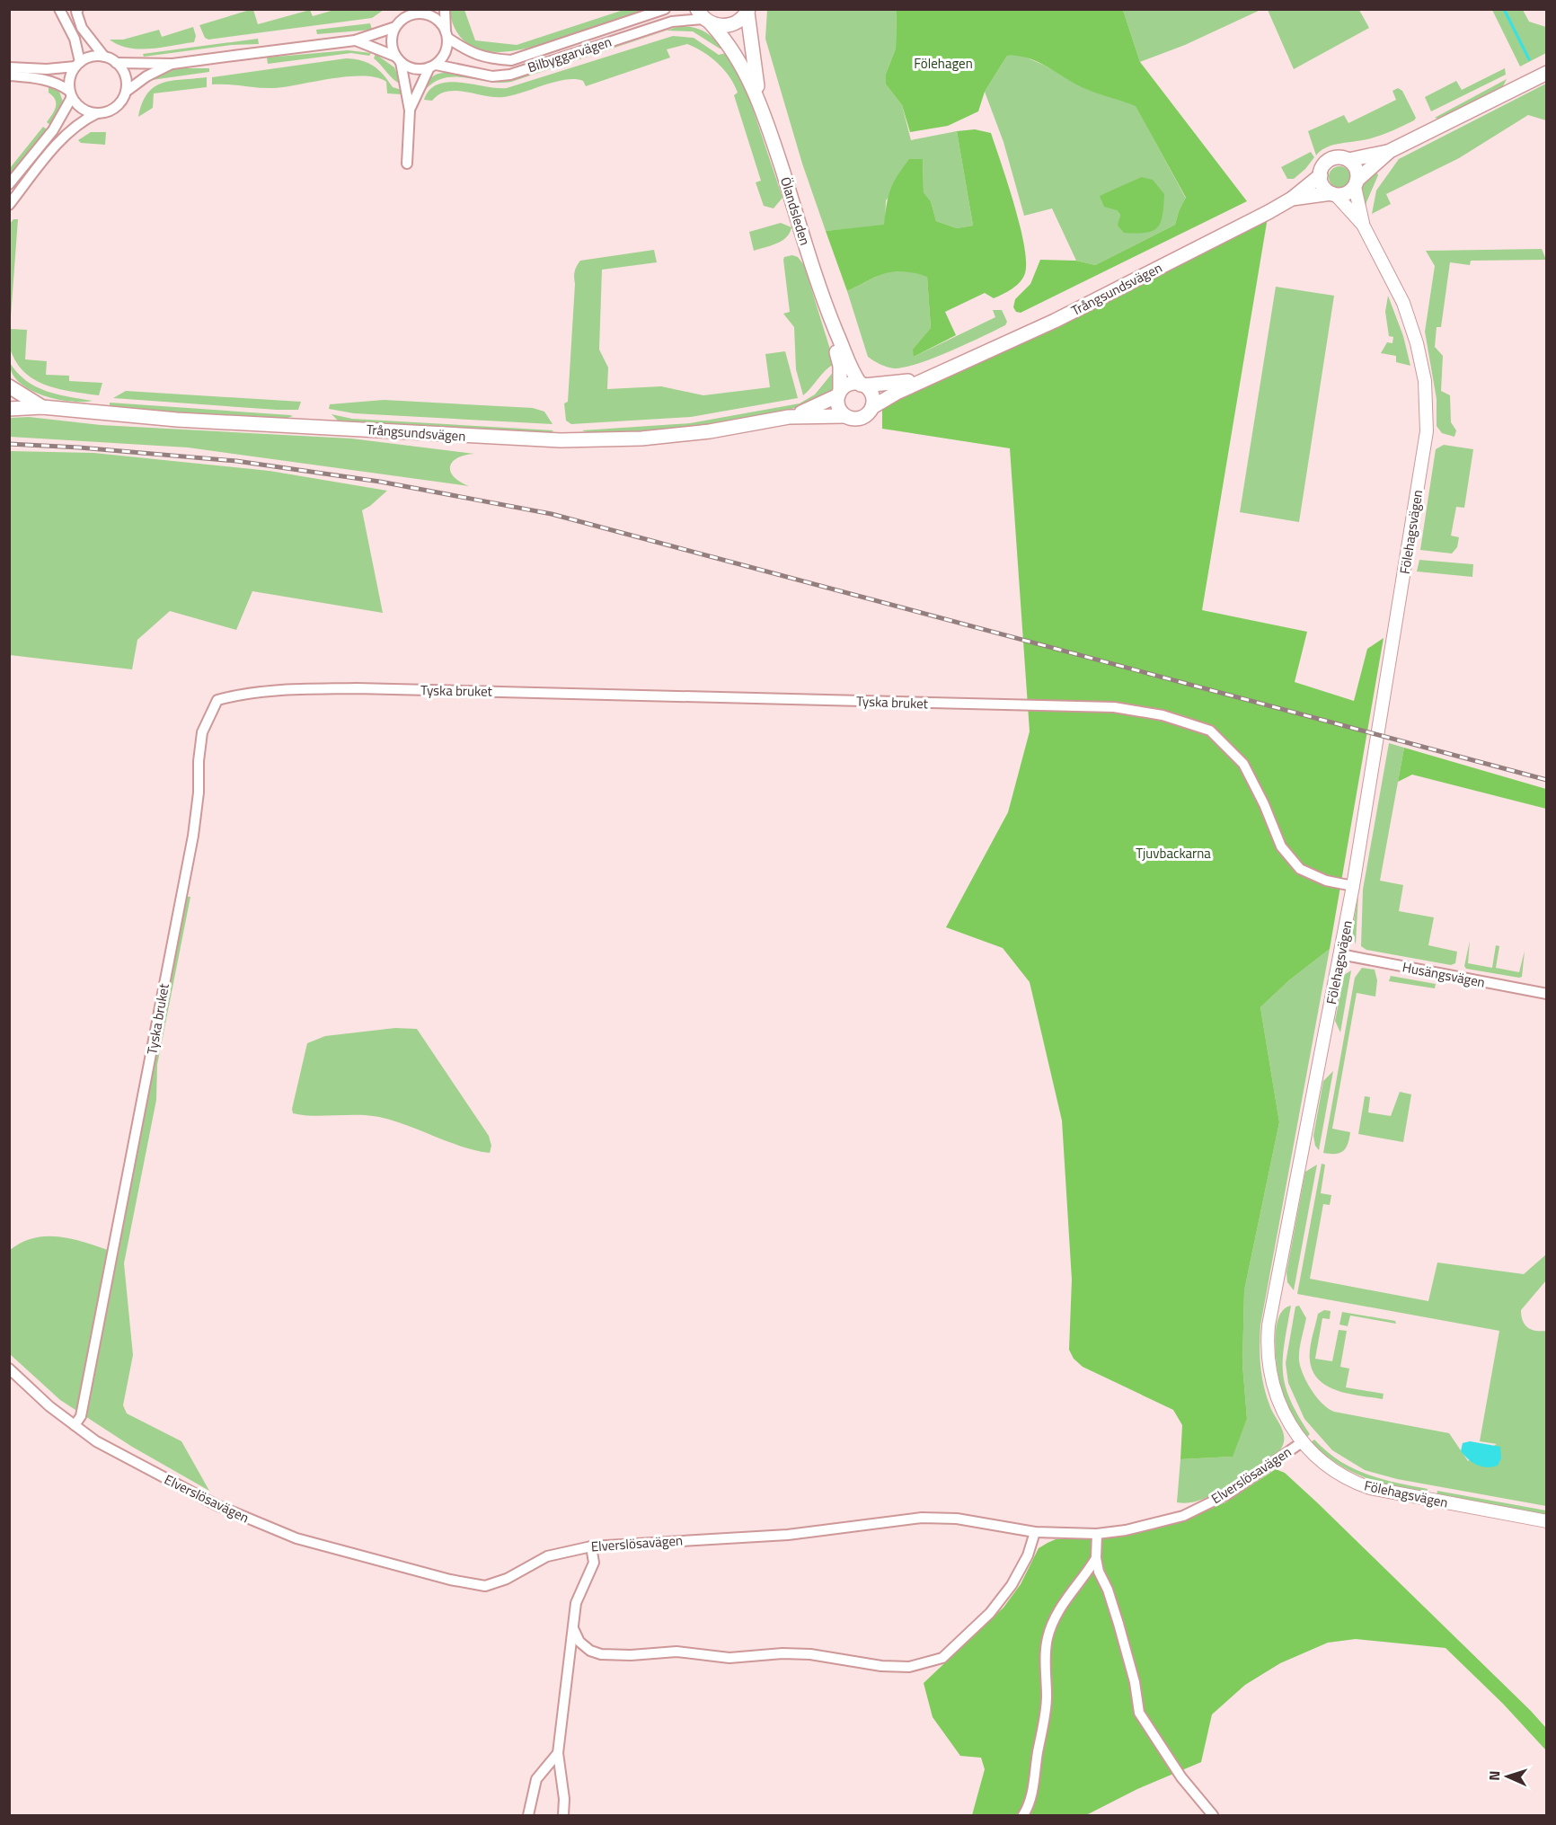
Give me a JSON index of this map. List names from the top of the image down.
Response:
{
  "streets": {
    "main road": ["Ölandsleden", "Trångsundsvägen"],
    "street": [
      "Bilbyggarvägen",
      "Fölehagsvägen",
      "Tyska bruket",
      "Husängsvägen",
      "Elverslösavägen"
    ]
  },
  "crossings": [
    ["Bilbyggarvägen", "Ölandsleden"],
    ["Ölandsleden", "Trångsundsvägen"],
    ["Trångsundsvägen", "Fölehagsvägen"],
    ["Fölehagsvägen", "Tyska bruket"],
    ["Fölehagsvägen", "Husängsvägen"],
    ["Fölehagsvägen", "Elverslösavägen"],
    ["Tyska bruket", "Elverslösavägen"]
  ],
  "parks": ["Fölehagen", "Tjuvbackarna"],
  "north": "left"
}
